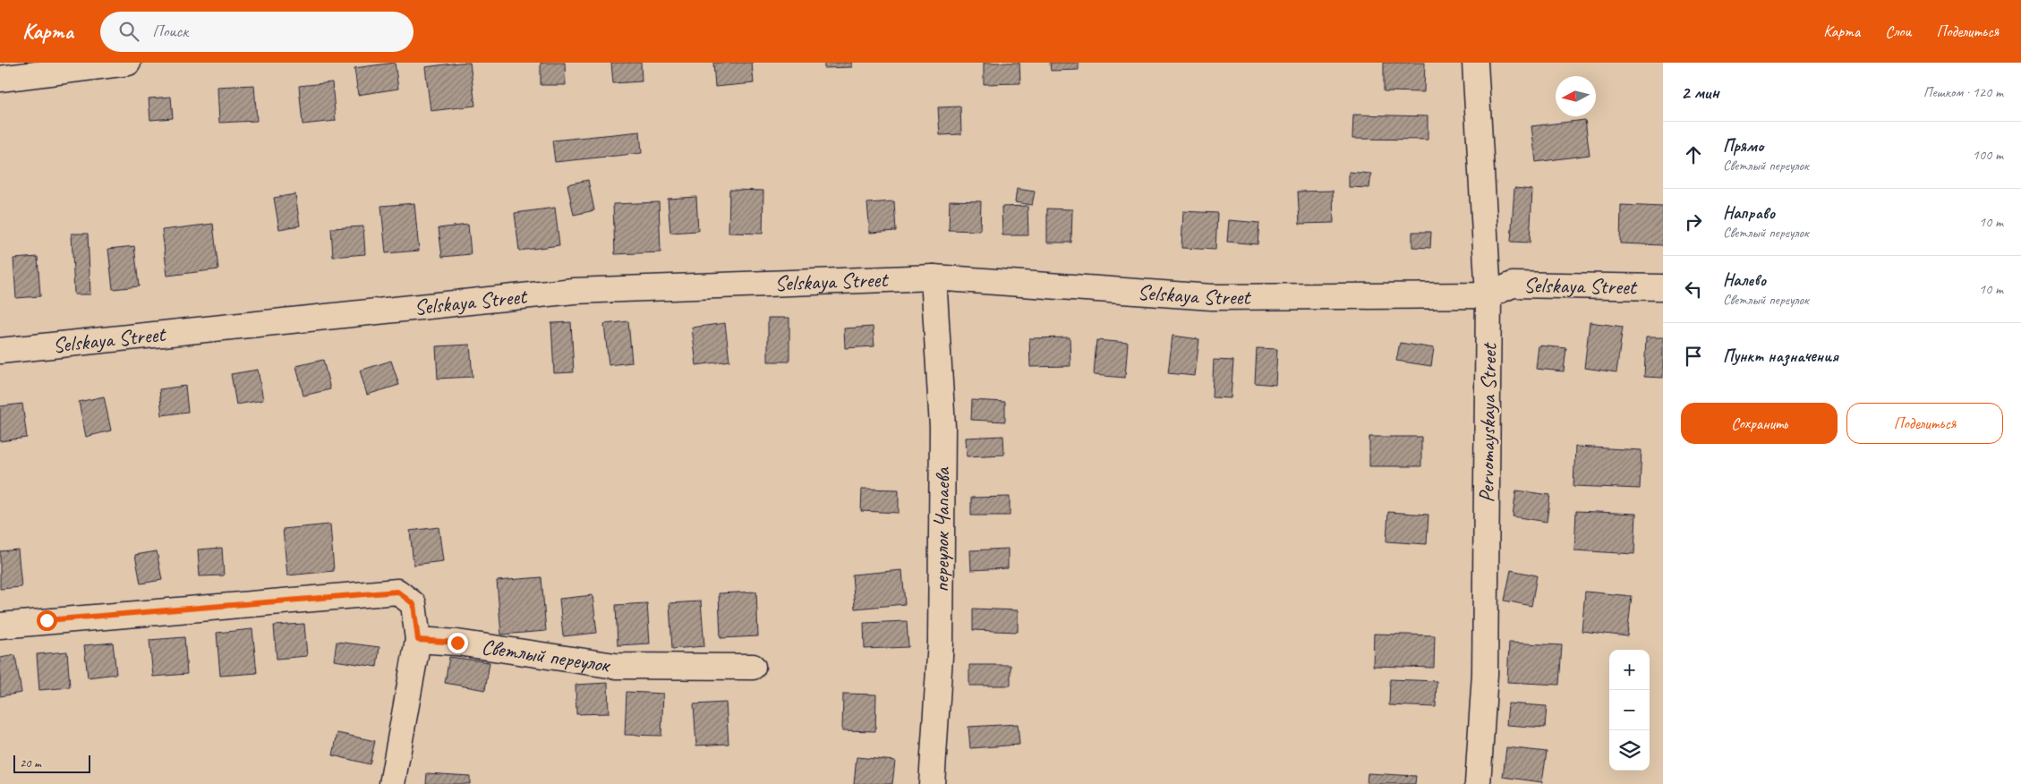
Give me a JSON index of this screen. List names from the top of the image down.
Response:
{
  "streets": {
    "street": [
      "Selskaya Street",
      "Pervomayskaya Street",
      "переулок Чапаева",
      "Светлый переулок"
    ]
  },
  "crossings": [
    ["Selskaya Street", "Pervomayskaya Street"],
    ["Selskaya Street", "переулок Чапаева"]
  ],
  "scale_bar": "20 m",
  "north": "left",
  "page": {
    "header": "Карта",
    "search": "Поиск",
    "nav": ["Карта", "Слои", "Поделиться"],
    "heading": ["2 мин", "Пешком · 120 m"],
    "list": [
      ["Прямо", "Светлый переулок", "100 m"],
      ["Направо", "Светлый переулок", "10 m"],
      ["Налево", "Светлый переулок", "10 m"],
      "Пункт назначения"
    ],
    "buttons": ["Сохранить", "Поделиться"],
    "map_buttons": ["+", "−"],
    "scale": "20 m"
  }
}
